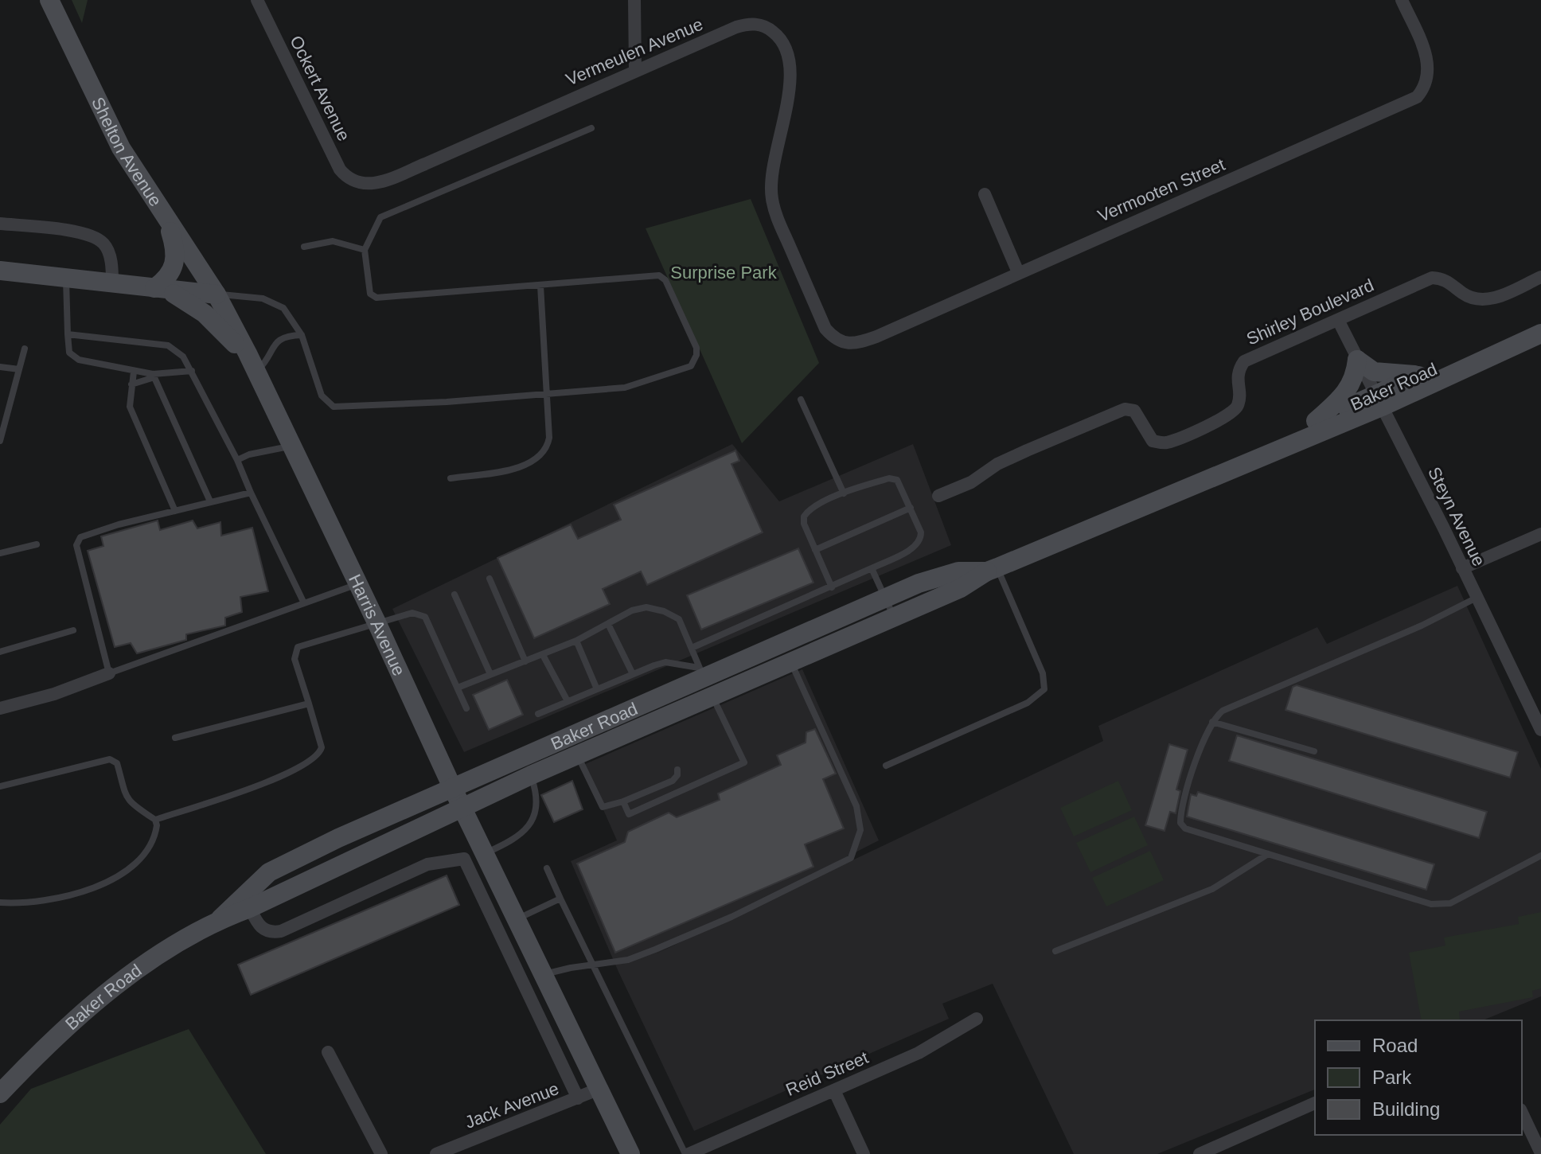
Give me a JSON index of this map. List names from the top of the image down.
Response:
{
  "streets": {
    "main road": ["Shelton Avenue", "Baker Road", "Harris Avenue"],
    "street": [
      "Vermeulen Avenue",
      "Ockert Avenue",
      "Vermooten Street",
      "Shirley Boulevard",
      "Steyn Avenue",
      "Reid Street",
      "Jack Avenue"
    ]
  },
  "crossings": [
    ["Vermeulen Avenue", "Ockert Avenue"],
    ["Vermeulen Avenue", "Vermooten Street"],
    ["Shelton Avenue", "Harris Avenue"],
    ["Shirley Boulevard", "Steyn Avenue"],
    ["Baker Road", "Steyn Avenue"],
    ["Baker Road", "Harris Avenue"],
    ["Harris Avenue", "Jack Avenue"]
  ],
  "parks": ["Surprise Park"],
  "legend": ["Road", "Park", "Building"]
}
